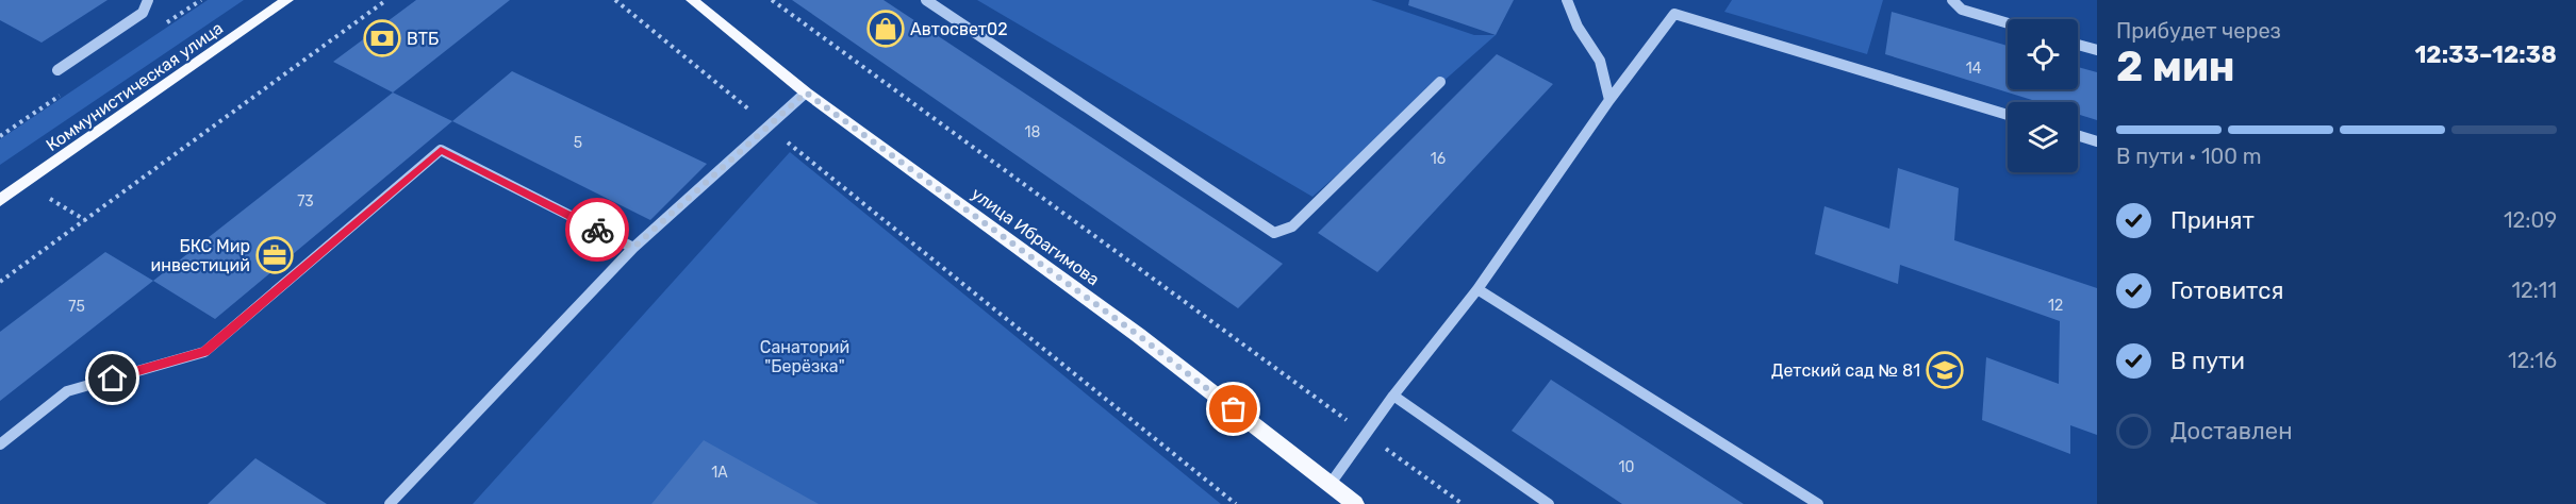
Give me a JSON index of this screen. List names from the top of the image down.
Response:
{
  "streets": {
    "main road": ["Коммунистическая улица", "улица Ибрагимова"]
  },
  "parks": ["Санаторий \"Берёзка\""],
  "places": {
    "shop": ["Автосвет02"],
    "bank": ["ВТБ"],
    "office": ["БКС Мир инвестиций"],
    "school or university": ["Детский сад № 81"]
  },
  "house_numbers": [
    "14",
    "18",
    "5",
    "16",
    "73",
    "12",
    "75",
    "10",
    "1А"
  ],
  "page": {
    "heading": ["2 мин", "Прибудет через", "12:33–12:38"],
    "bar": "В пути · 100 m",
    "list": [
      ["Принят", "12:09"],
      ["Готовится", "12:11"],
      ["В пути", "12:16"],
      "Доставлен"
    ]
  }
}
